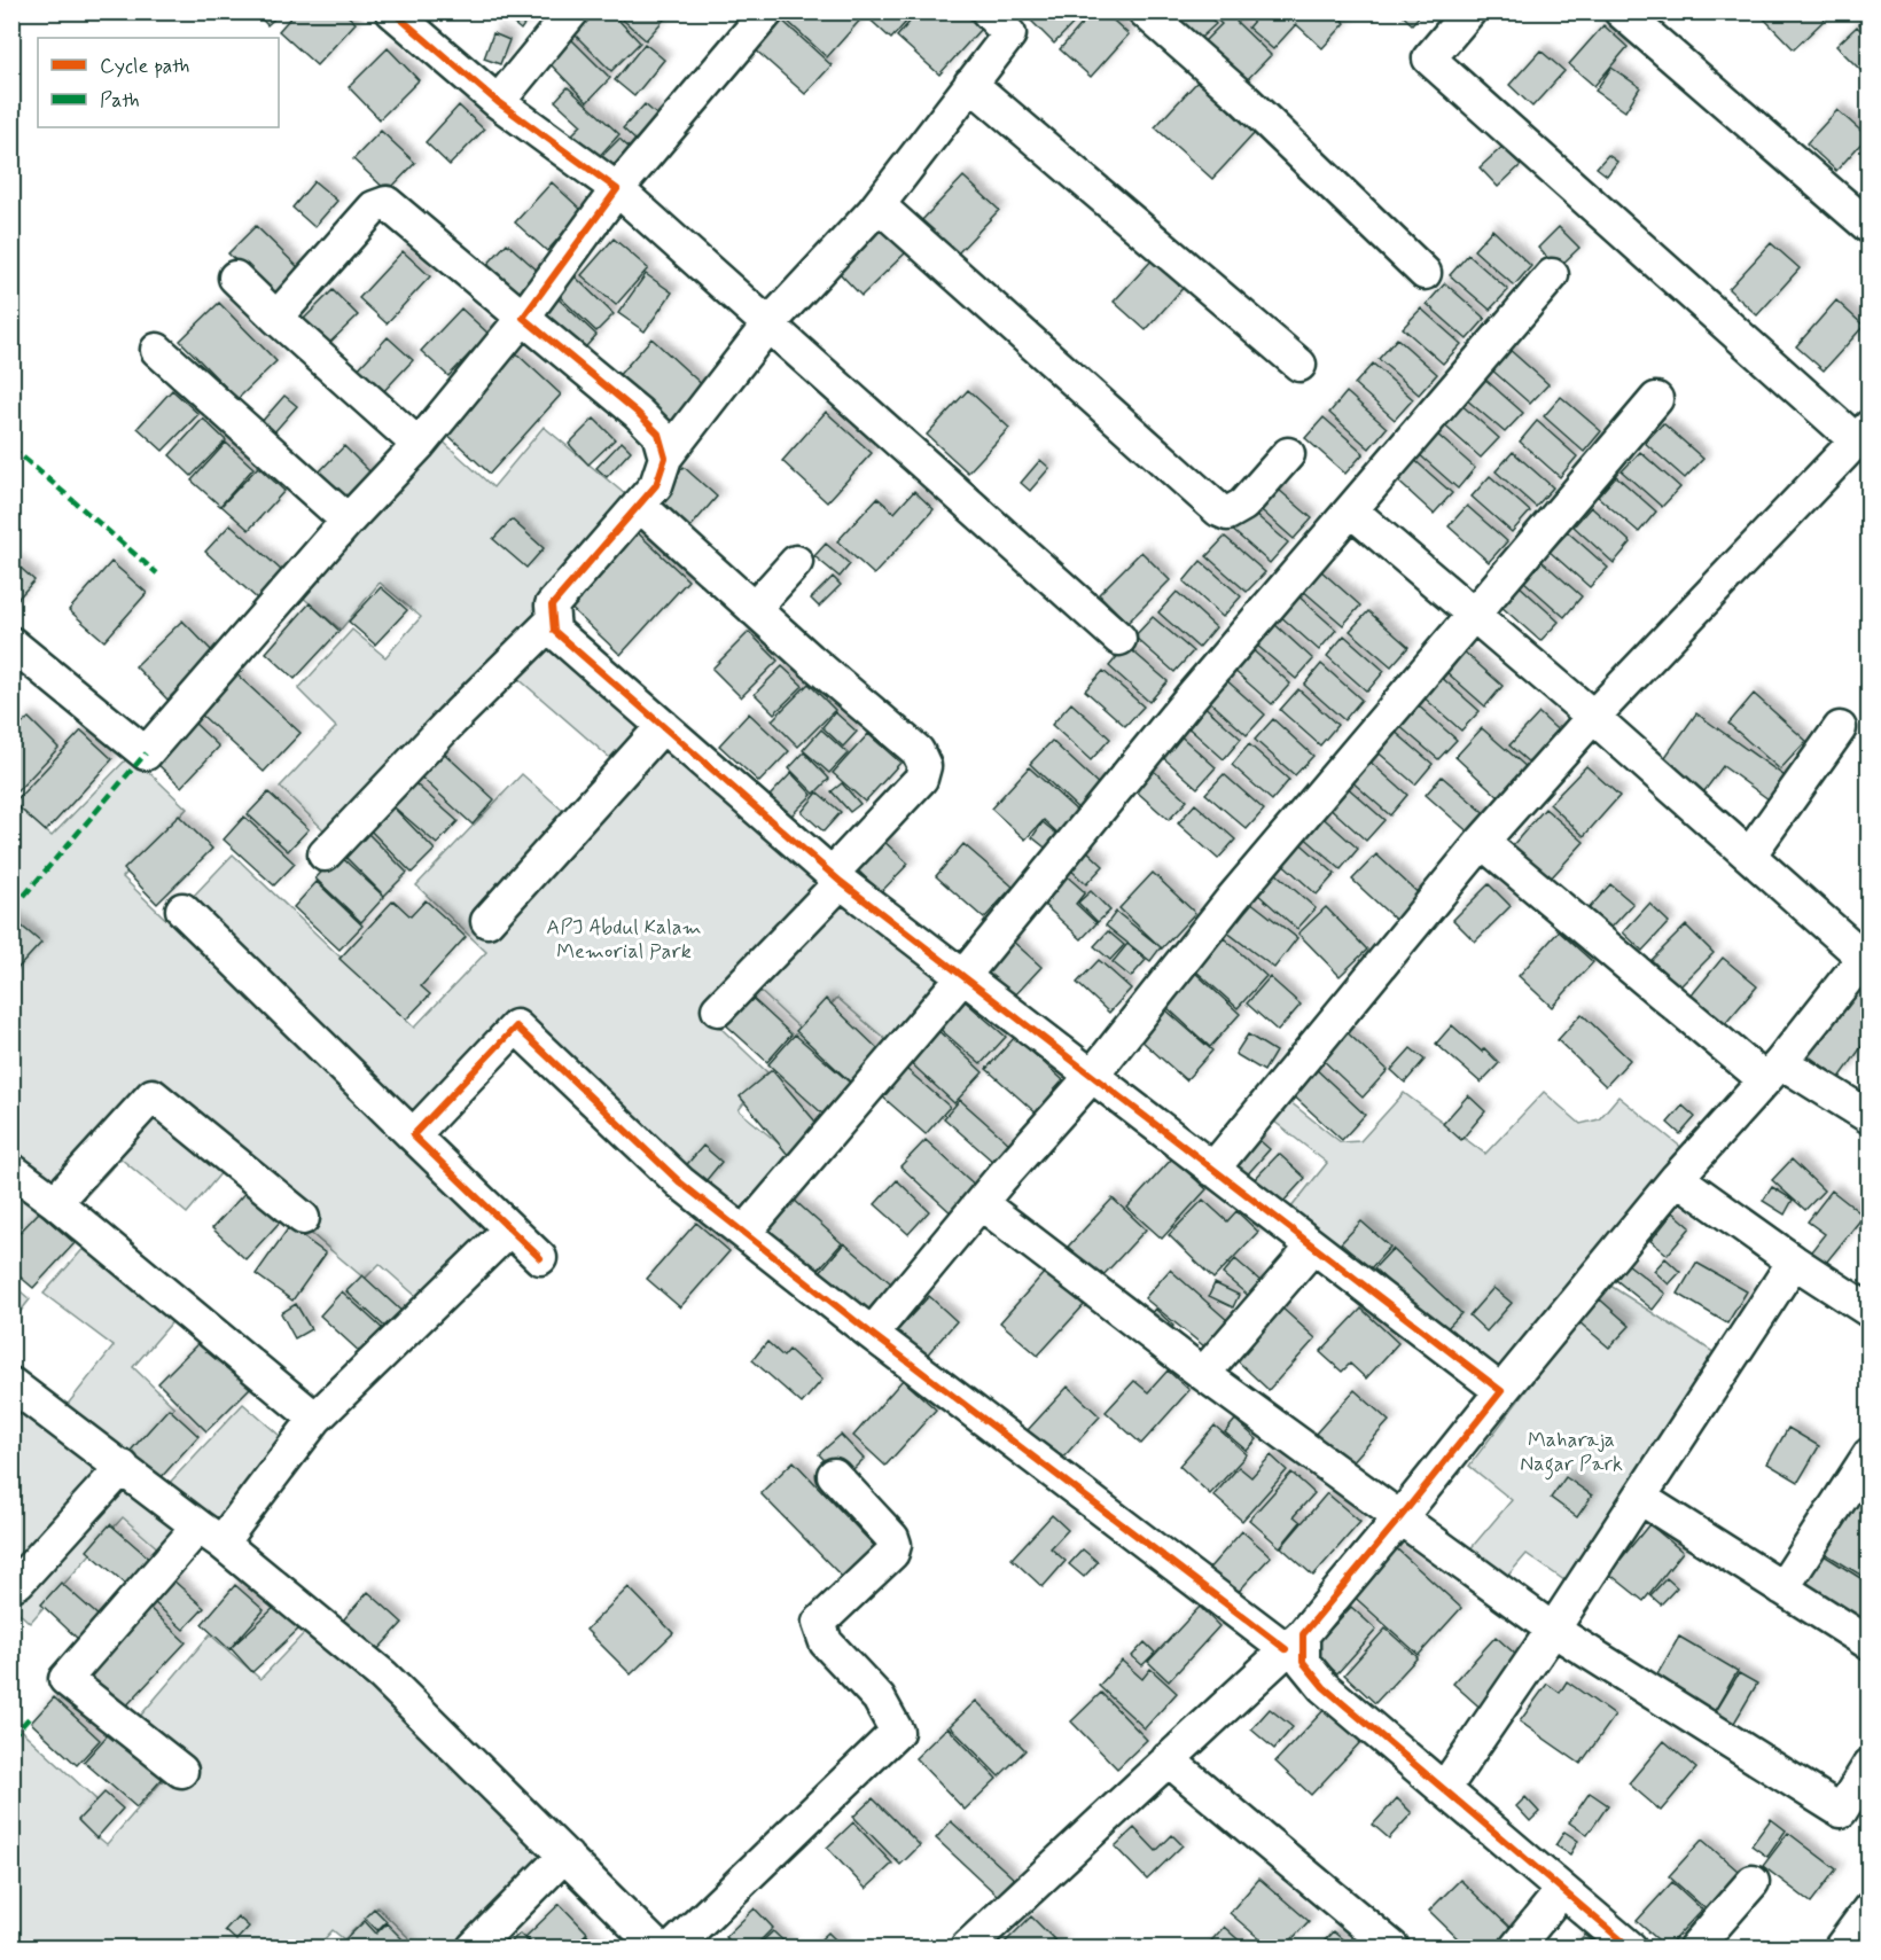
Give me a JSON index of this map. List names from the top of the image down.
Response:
{
  "parks": ["APJ Abdul Kalam Memorial Park", "Maharaja Nagar Park"],
  "legend": ["Cycle path", "Path"]
}
